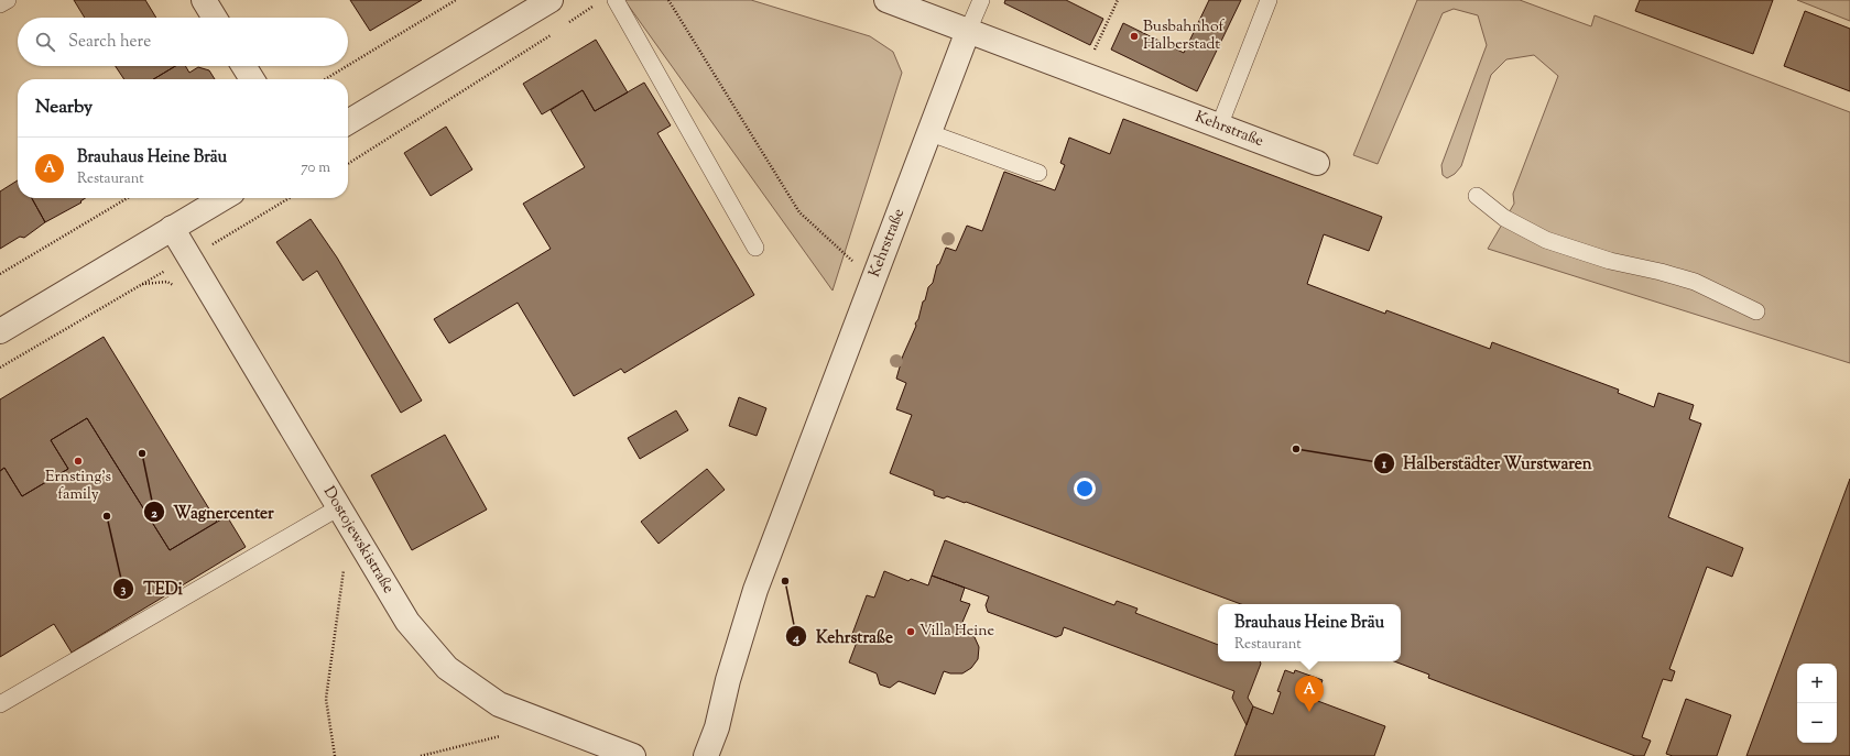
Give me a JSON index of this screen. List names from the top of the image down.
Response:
{
  "streets": {
    "street": ["Kehrstraße", "Dostojewskistraße"]
  },
  "places": [
    "Busbahnhof Halberstadt",
    "Halberstädter Wurstwaren",
    "Wagnercenter",
    "Ernsting's family",
    "TEDi",
    "Kehrstraße",
    "Villa Heine"
  ],
  "page": {
    "search": "Search here",
    "heading": "Nearby",
    "list": [
      {
        "mark": "A",
        "name": "Brauhaus Heine Bräu",
        "note": "Restaurant",
        "value": "70 m"
      }
    ],
    "popup": ["Brauhaus Heine Bräu", "Restaurant"],
    "map_buttons": ["+", "−"],
    "pins": "A"
  }
}
